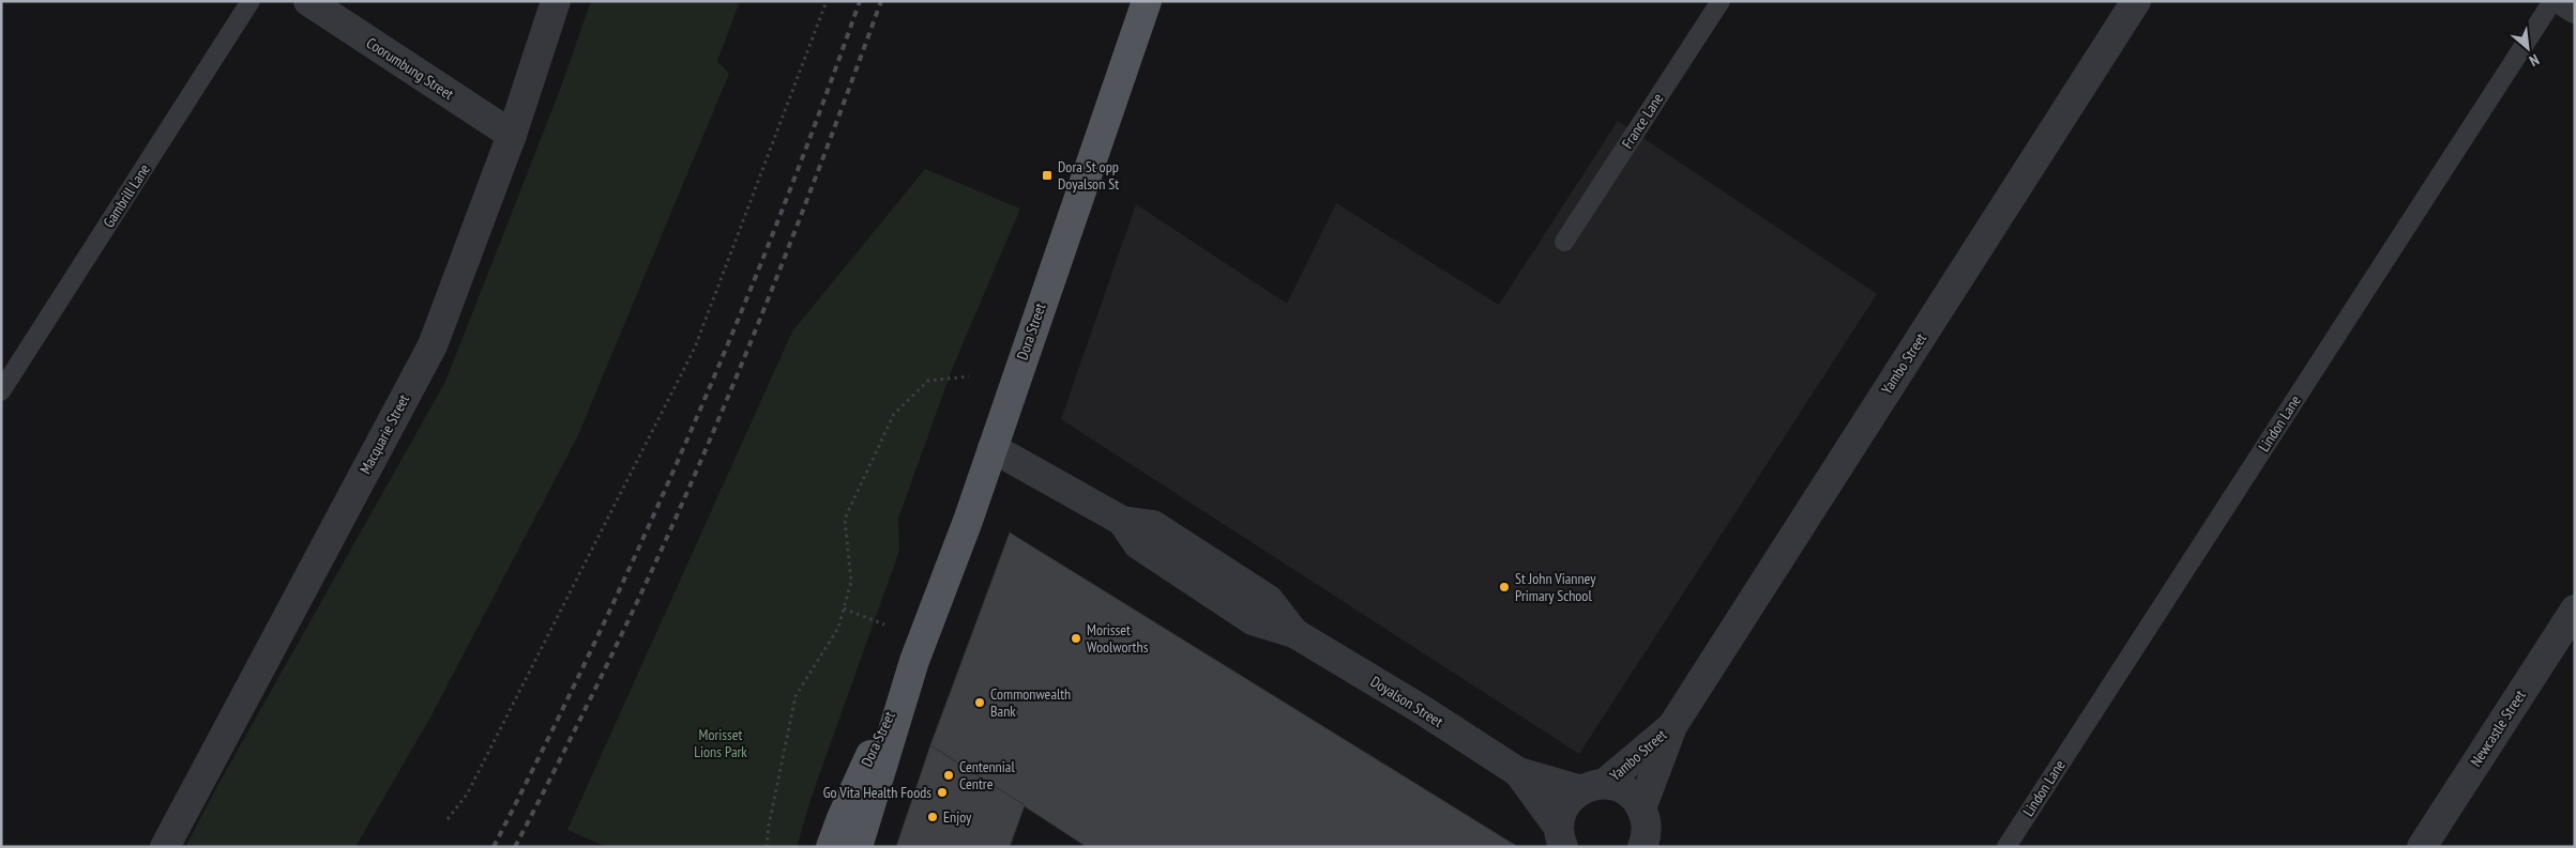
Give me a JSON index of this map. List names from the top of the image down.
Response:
{
  "streets": {
    "main road": ["Dora Street"],
    "street": [
      "Coorumbung Street",
      "Yambo Street",
      "Macquarie Street",
      "Doyalson Street",
      "Newcastle Street"
    ],
    "lane": ["France Lane", "Gambrill Lane", "Lindon Lane"]
  },
  "crossings": [
    ["Coorumbung Street", "Macquarie Street"],
    ["Dora Street", "Doyalson Street"],
    ["Yambo Street", "Doyalson Street"]
  ],
  "parks": ["Morisset Lions Park"],
  "places": {
    "transit": ["Dora St opp Doyalson St"],
    "other": [
      "St John Vianney Primary School",
      "Morisset Woolworths",
      "Commonwealth Bank",
      "Centennial Centre",
      "Go Vita Health Foods",
      "Enjoy"
    ]
  },
  "north": "bottom right"
}
